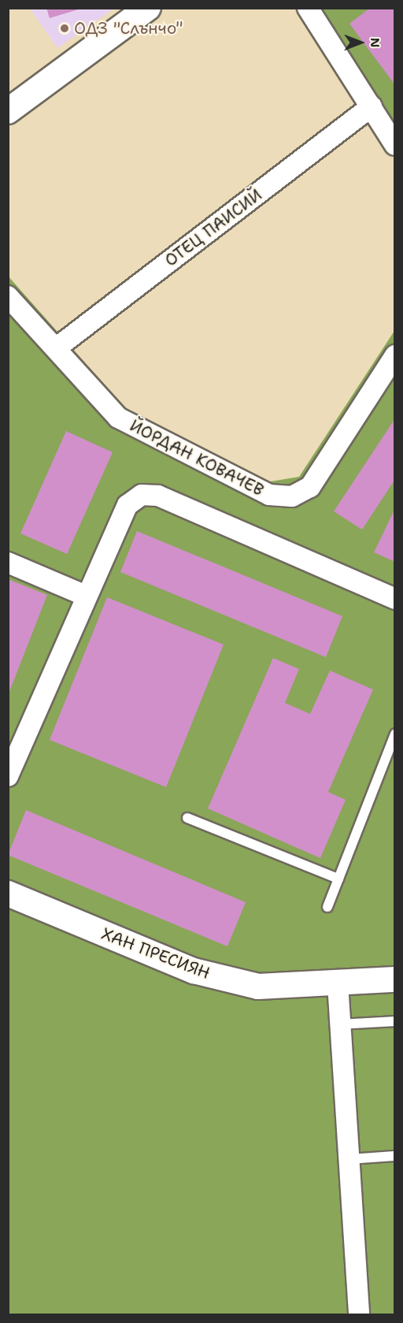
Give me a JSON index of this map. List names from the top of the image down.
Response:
{
  "streets": {
    "street": ["ОТЕЦ ПАИСИЙ", "ЙОРДАН КОВАЧЕВ", "ХАН ПРЕСИЯН"]
  },
  "crossings": [
    ["ОТЕЦ ПАИСИЙ", "ЙОРДАН КОВАЧЕВ"]
  ],
  "places": ["ОДЗ \"Слънчо\""],
  "north": "right"
}
